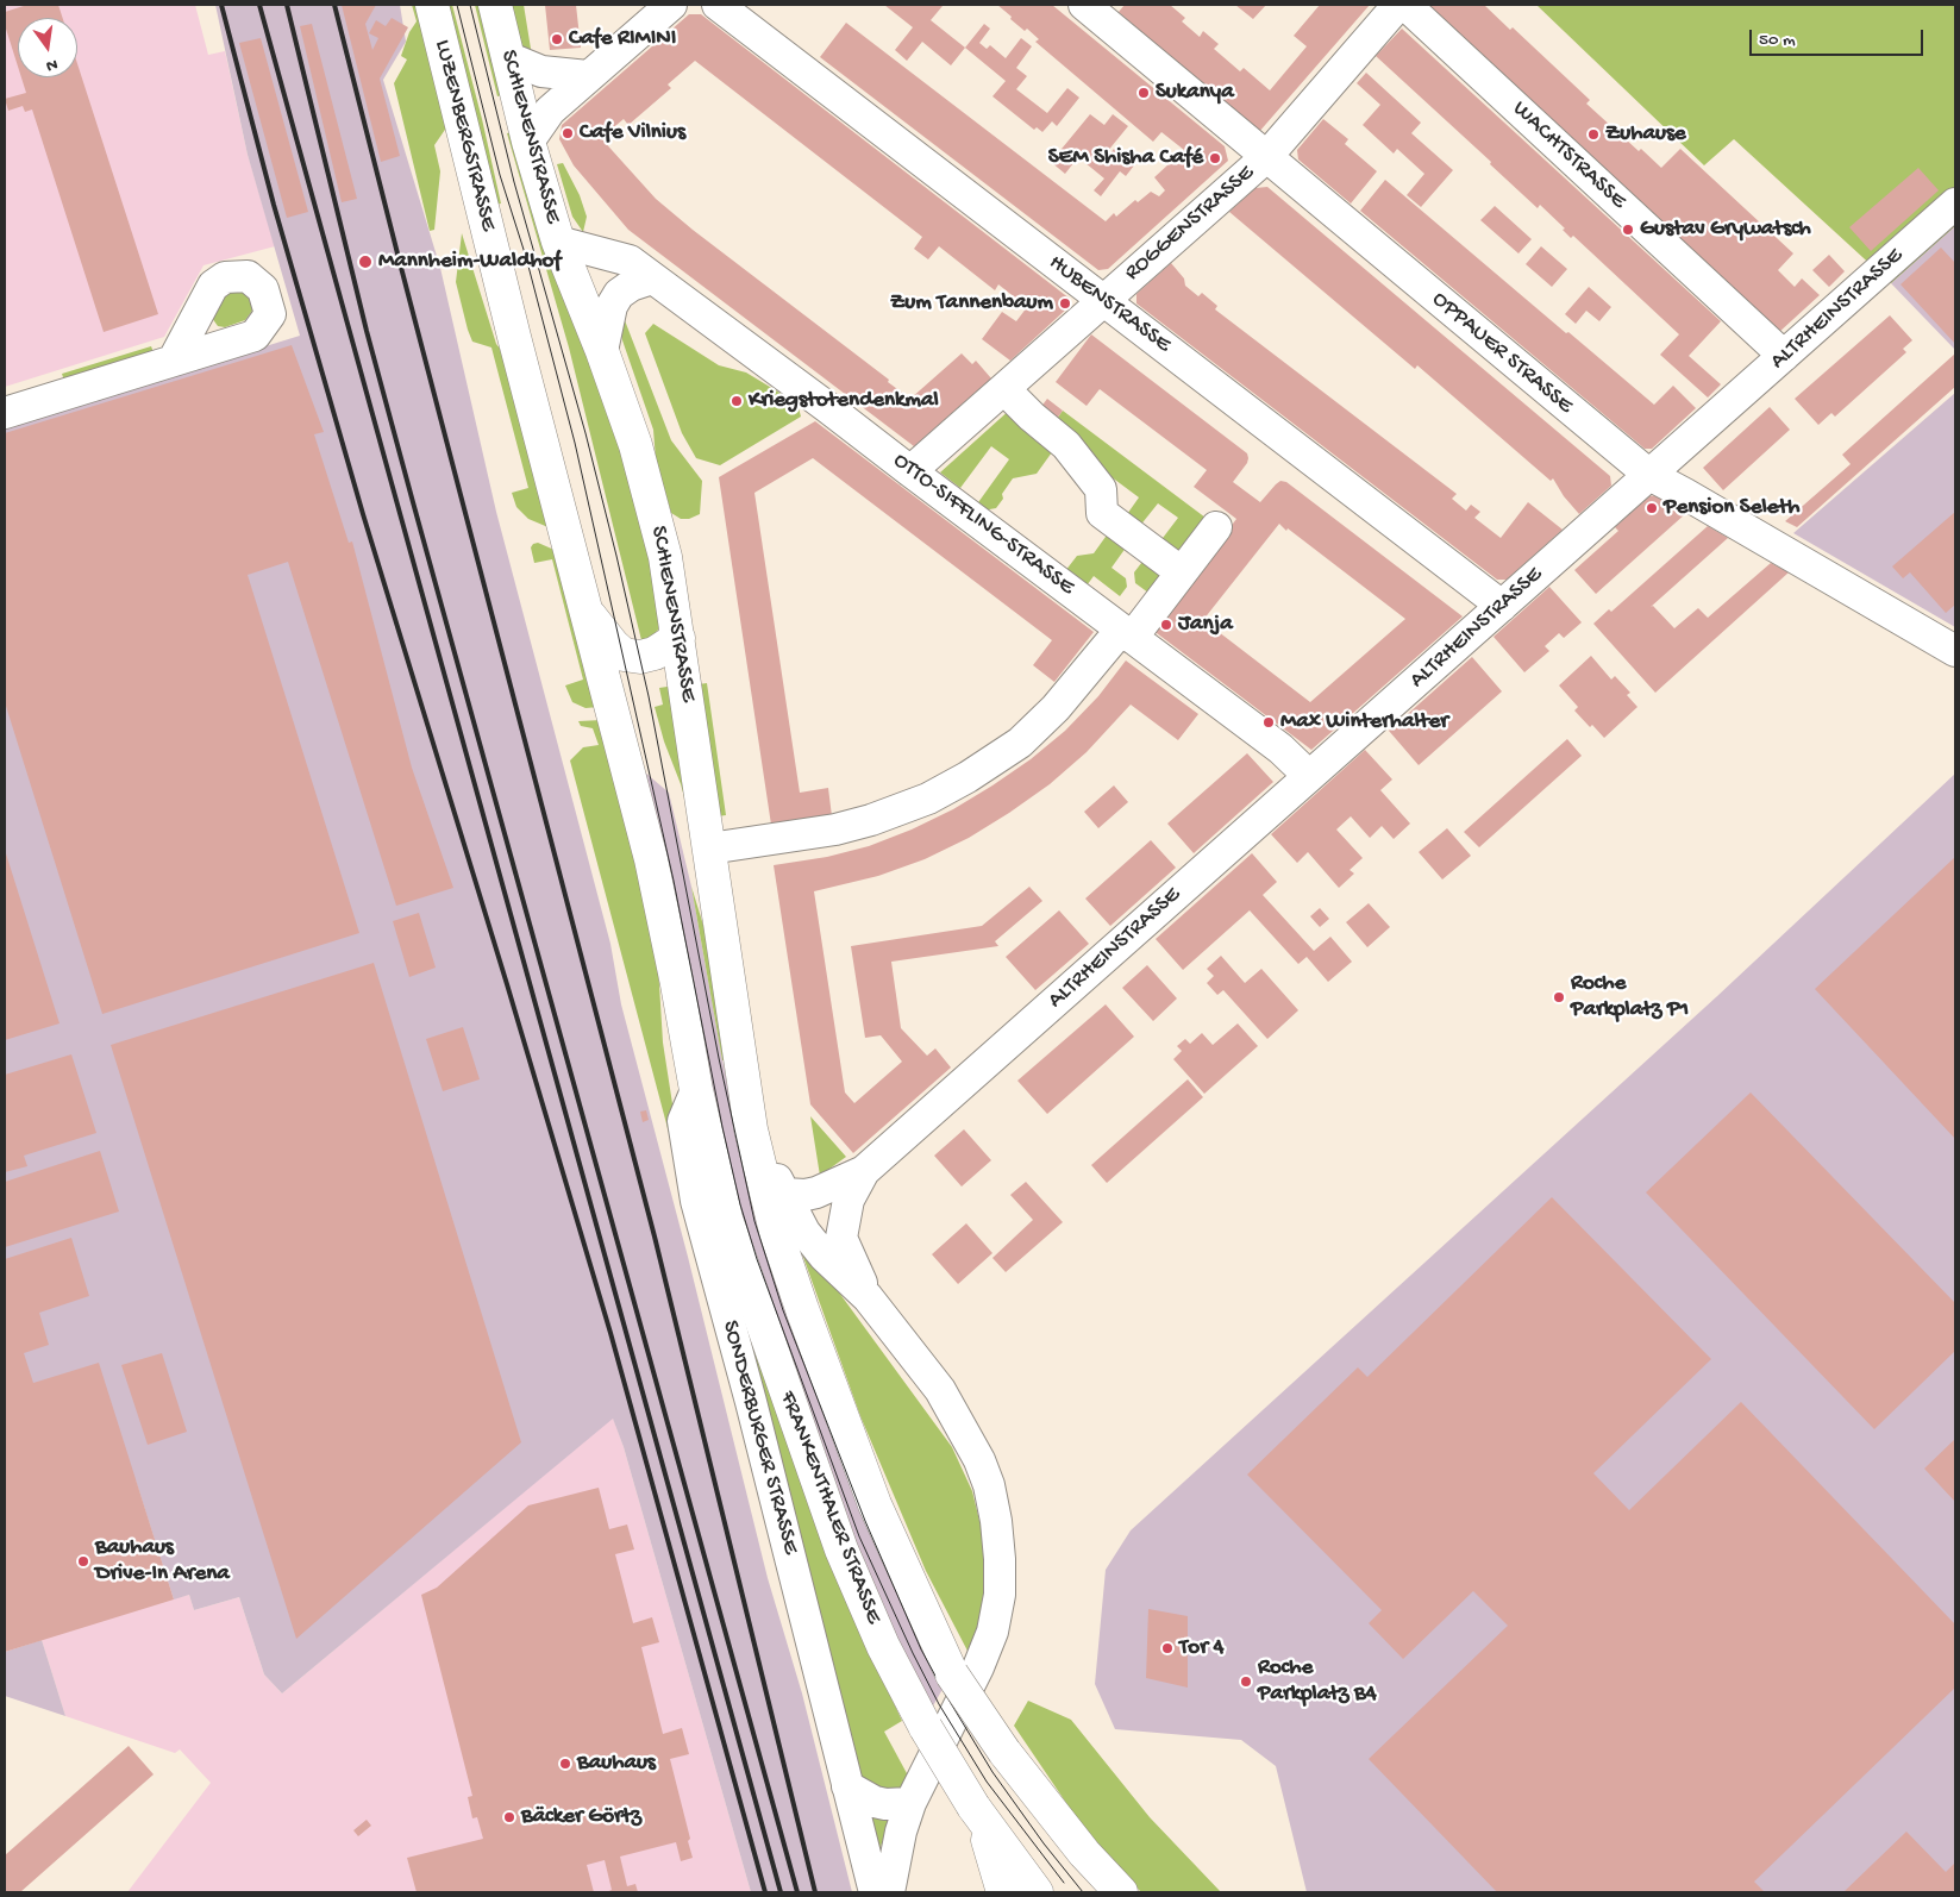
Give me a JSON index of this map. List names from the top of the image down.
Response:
{
  "streets": {
    "main road": ["LUZENBERGSTRASSE", "SCHIENENSTRASSE", "FRANKENTHALER STRASSE"],
    "street": [
      "WACHTSTRASSE",
      "ROGGENSTRASSE",
      "HUBENSTRASSE",
      "ALTRHEINSTRASSE",
      "OPPAUER STRASSE",
      "OTTO-SIFFLING-STRASSE",
      "SONDERBURGER STRASSE"
    ]
  },
  "crossings": [
    ["SCHIENENSTRASSE", "ALTRHEINSTRASSE"],
    ["SCHIENENSTRASSE", "OTTO-SIFFLING-STRASSE"],
    ["SCHIENENSTRASSE", "FRANKENTHALER STRASSE"],
    ["WACHTSTRASSE", "ALTRHEINSTRASSE"],
    ["ROGGENSTRASSE", "HUBENSTRASSE"],
    ["ROGGENSTRASSE", "OPPAUER STRASSE"],
    ["ROGGENSTRASSE", "OTTO-SIFFLING-STRASSE"],
    ["HUBENSTRASSE", "ALTRHEINSTRASSE"],
    ["ALTRHEINSTRASSE", "OPPAUER STRASSE"],
    ["ALTRHEINSTRASSE", "OTTO-SIFFLING-STRASSE"],
    ["SONDERBURGER STRASSE", "FRANKENTHALER STRASSE"]
  ],
  "places": [
    "Cafe RIMINI",
    "Sukanya",
    "Cafe Vilnius",
    "Zuhause",
    "SEM Shisha Café",
    "Gustav Grywatsch",
    "Mannheim-Waldhof",
    "Zum Tannenbaum",
    "Kriegstotendenkmal",
    "Pension Seleth",
    "Janja",
    "Max Winterhalter",
    "Roche Parkplatz P1",
    "Bauhaus Drive-In Arena",
    "Tor 4",
    "Roche Parkplatz B4",
    "Bauhaus",
    "Bäcker Görtz"
  ],
  "scale_bar": "50 m",
  "north": "bottom"
}
